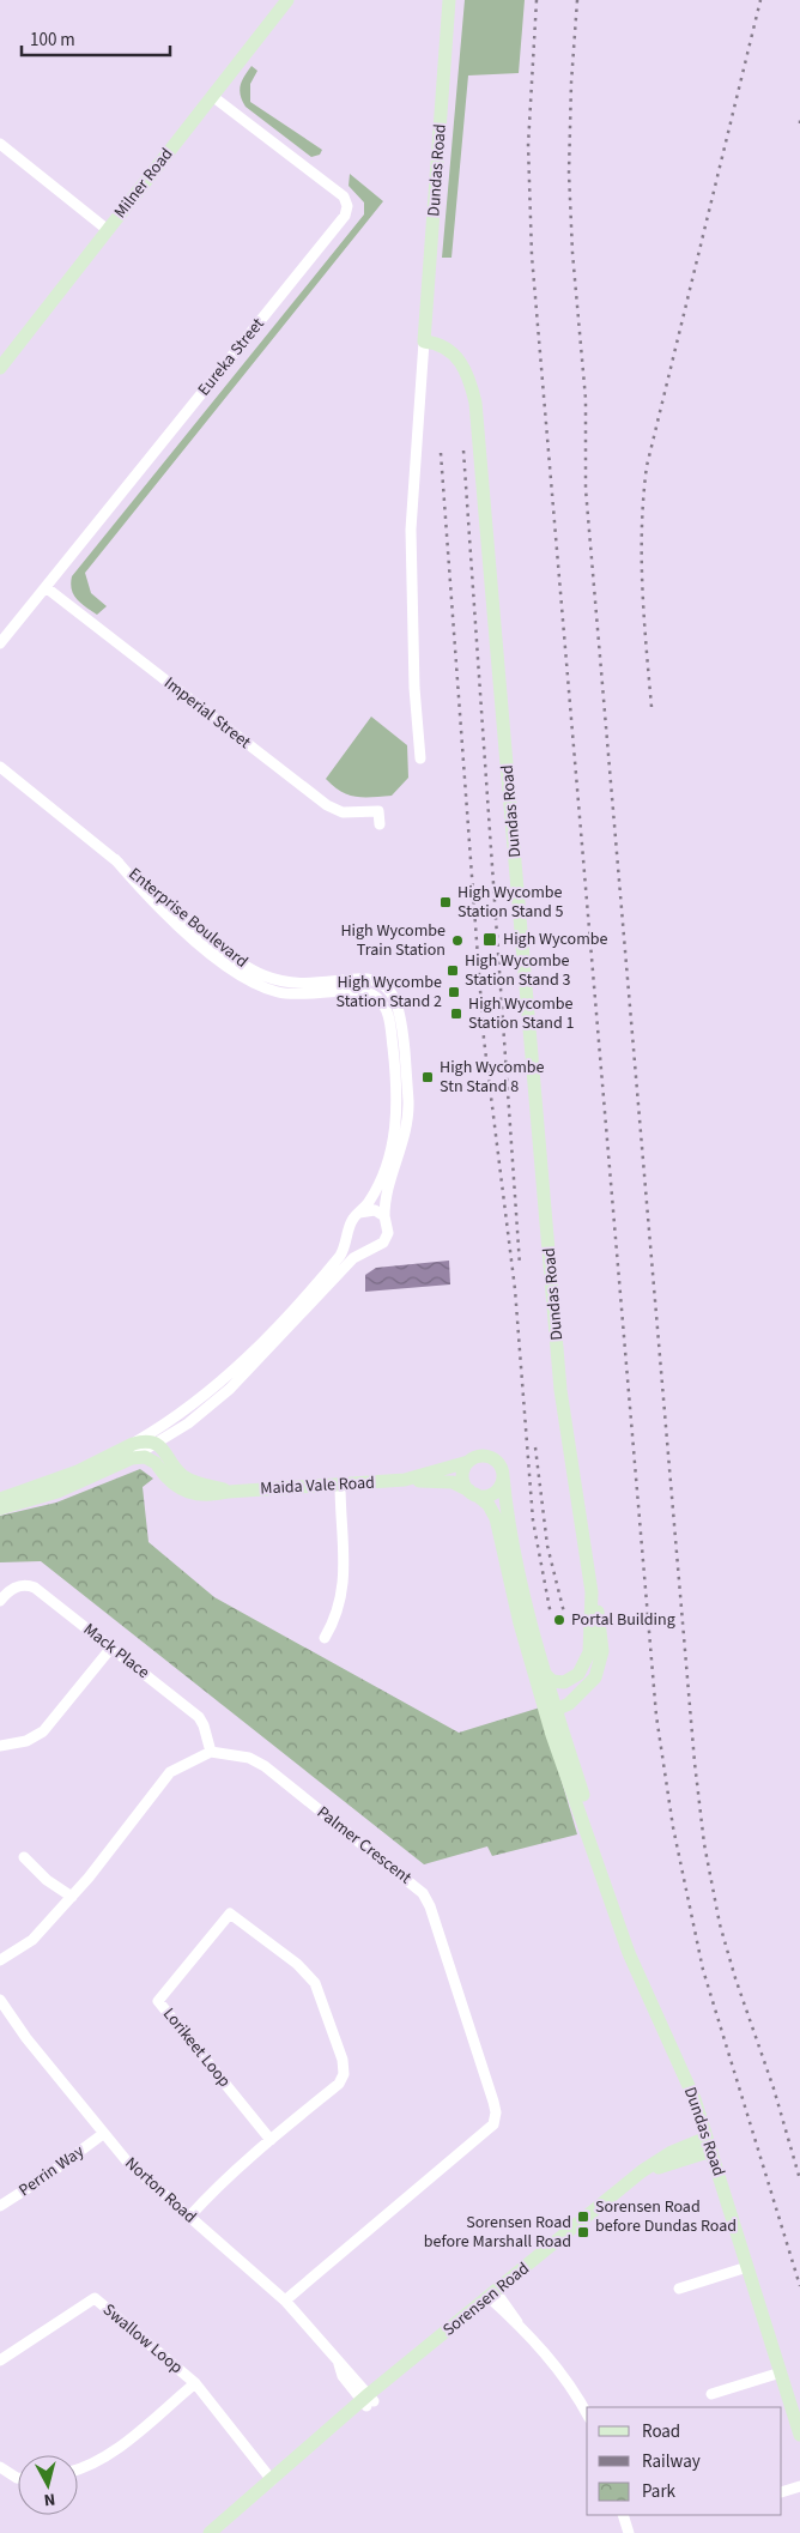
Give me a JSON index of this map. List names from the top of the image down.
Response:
{
  "streets": {
    "main road": [
      "Dundas Road",
      "Milner Road",
      "Maida Vale Road",
      "Sorensen Road"
    ],
    "street": [
      "Eureka Street",
      "Imperial Street",
      "Enterprise Boulevard",
      "Mack Place",
      "Palmer Crescent",
      "Lorikeet Loop",
      "Perrin Way",
      "Norton Road",
      "Swallow Loop"
    ]
  },
  "crossings": [
    ["Dundas Road", "Sorensen Road"],
    ["Milner Road", "Eureka Street"],
    ["Eureka Street", "Imperial Street"],
    ["Enterprise Boulevard", "Maida Vale Road"],
    ["Mack Place", "Palmer Crescent"],
    ["Palmer Crescent", "Norton Road"],
    ["Lorikeet Loop", "Norton Road"],
    ["Perrin Way", "Norton Road"],
    ["Norton Road", "Sorensen Road"],
    ["Sorensen Road", "Swallow Loop"]
  ],
  "places": {
    "transit": [
      "High Wycombe Station Stand 5",
      "High Wycombe",
      "High Wycombe Station Stand 3",
      "High Wycombe Station Stand 2",
      "High Wycombe Station Stand 1",
      "High Wycombe Stn Stand 8",
      "Sorensen Road before Dundas Road",
      "Sorensen Road before Marshall Road"
    ],
    "other": ["High Wycombe Train Station", "Portal Building"]
  },
  "legend": ["Road", "Railway", "Park"],
  "scale_bar": "100 m",
  "north": "bottom"
}
